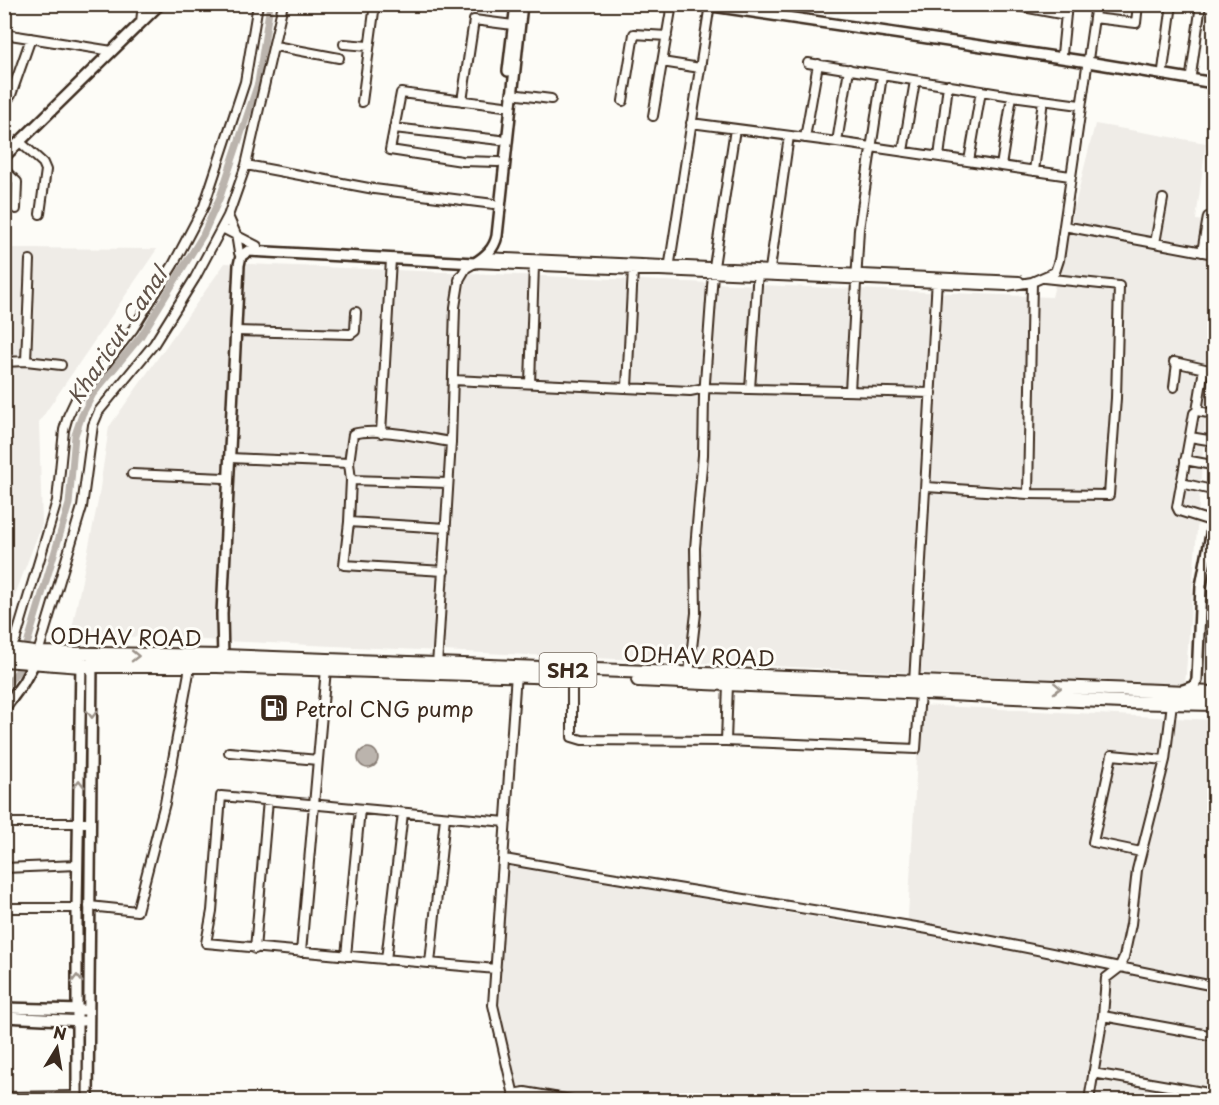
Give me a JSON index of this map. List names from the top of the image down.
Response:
{
  "streets": {
    "main road": ["ODHAV ROAD", "SH2"]
  },
  "crossings": [
    ["ODHAV ROAD", "SH2"]
  ],
  "water": ["Kharicut Canal"],
  "places": {
    "fuel station": ["Petrol CNG pump"]
  },
  "north": "top"
}
